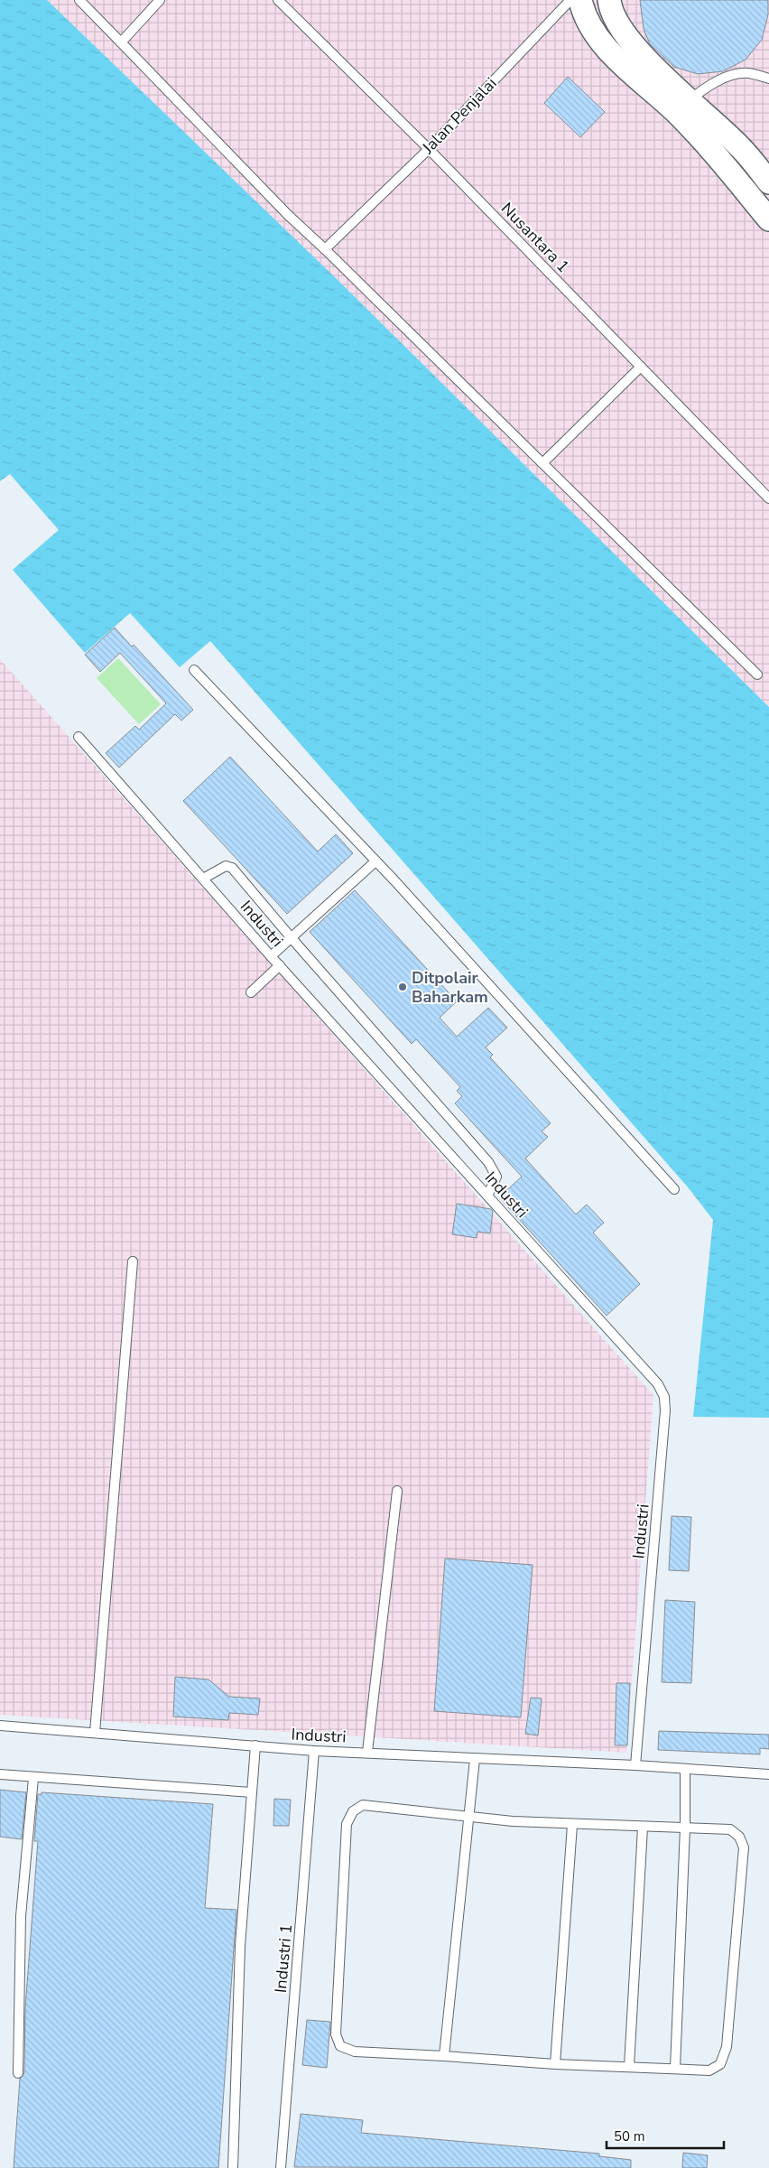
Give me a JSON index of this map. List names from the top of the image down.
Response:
{
  "streets": {
    "street": ["Jalan Penjalai"],
    "lane": ["Nusantara 1", "Industri", "Industri 1"]
  },
  "crossings": [
    ["Jalan Penjalai", "Nusantara 1"],
    ["Industri", "Industri 1"]
  ],
  "places": ["Ditpolair Baharkam"],
  "scale_bar": "50 m"
}
